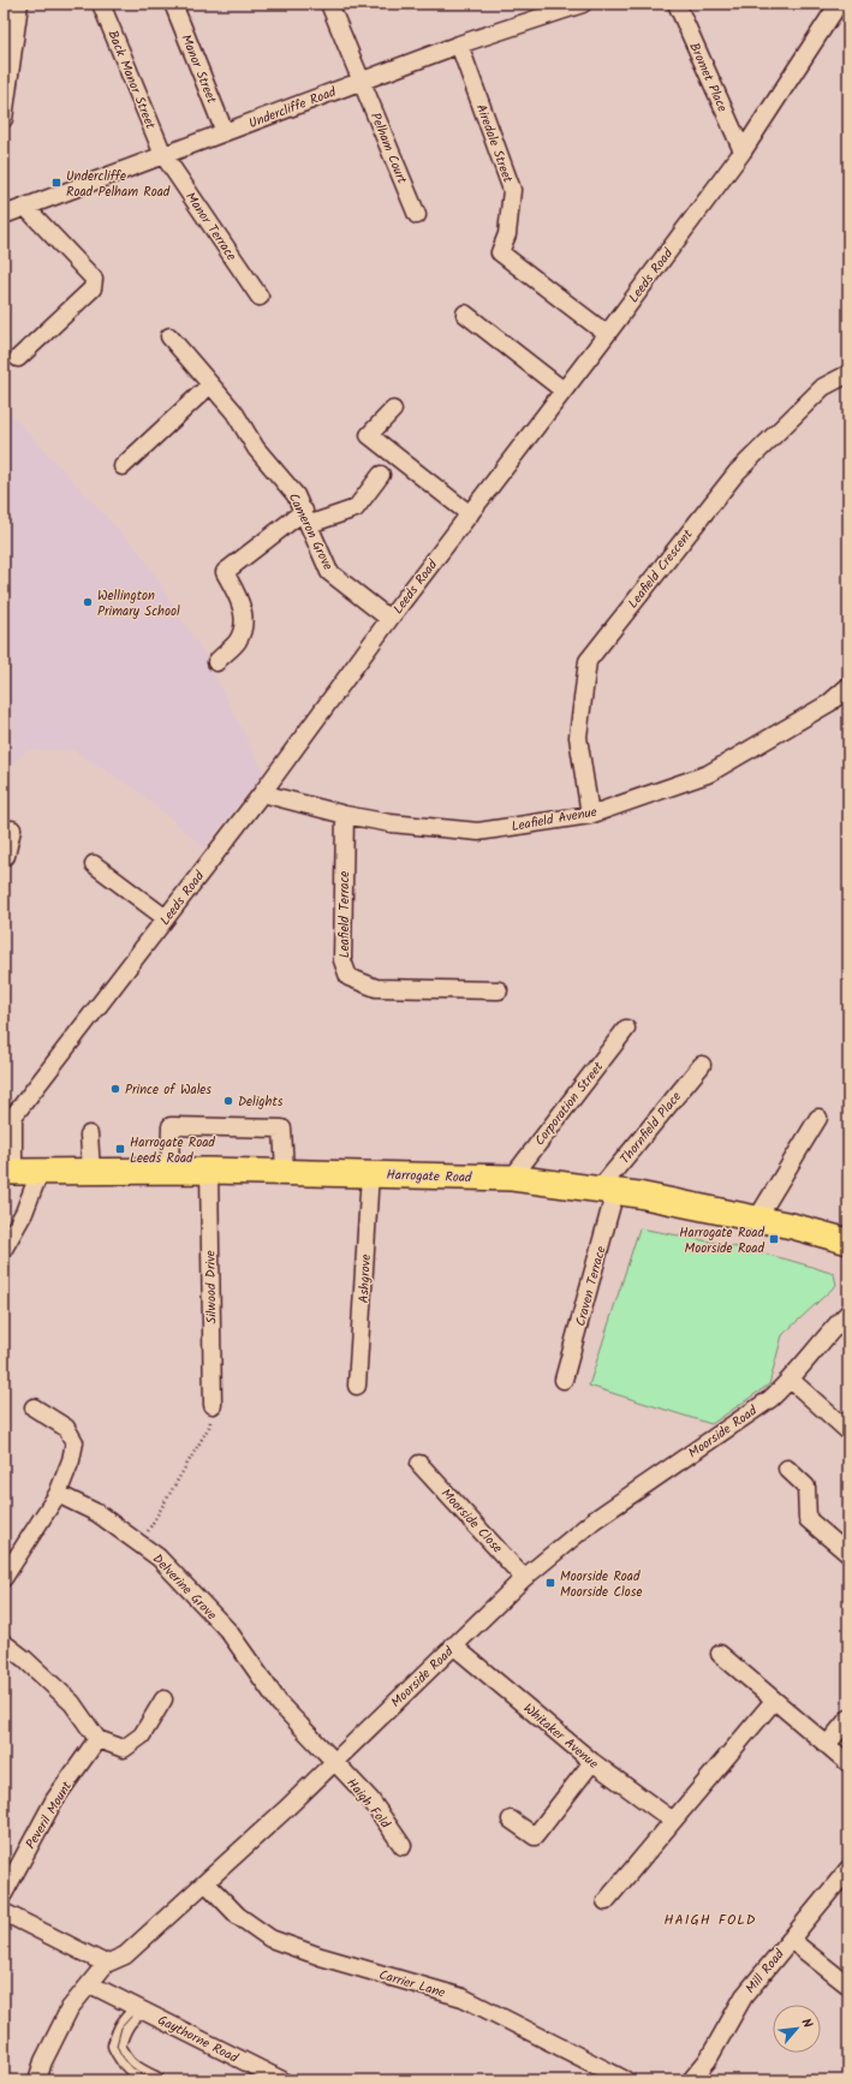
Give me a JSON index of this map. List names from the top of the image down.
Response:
{
  "streets": {
    "highway": ["Harrogate Road"],
    "street": [
      "Manor Street",
      "Bromet Place",
      "Back Manor Street",
      "Undercliffe Road",
      "Airedale Street",
      "Pelham Court",
      "Manor Terrace",
      "Leeds Road",
      "Cameron Grove",
      "Leafield Crescent",
      "Leafield Avenue",
      "Leafield Terrace",
      "Corporation Street",
      "Thornfield Place",
      "Ashgrove",
      "Craven Terrace",
      "Silwood Drive",
      "Moorside Road",
      "Moorside Close",
      "Delverine Grove",
      "Whitaker Avenue",
      "Haigh Fold",
      "Peveril Mount",
      "Mill Road",
      "Carrier Lane",
      "Gaythorne Road"
    ]
  },
  "crossings": [
    ["Manor Street", "Undercliffe Road"],
    ["Bromet Place", "Leeds Road"],
    ["Back Manor Street", "Undercliffe Road"],
    ["Back Manor Street", "Manor Terrace"],
    ["Undercliffe Road", "Airedale Street"],
    ["Undercliffe Road", "Pelham Court"],
    ["Undercliffe Road", "Manor Terrace"],
    ["Airedale Street", "Leeds Road"],
    ["Leeds Road", "Cameron Grove"],
    ["Leeds Road", "Leafield Avenue"],
    ["Leeds Road", "Harrogate Road"],
    ["Leafield Crescent", "Leafield Avenue"],
    ["Leafield Avenue", "Leafield Terrace"],
    ["Corporation Street", "Harrogate Road"],
    ["Thornfield Place", "Harrogate Road"],
    ["Thornfield Place", "Craven Terrace"],
    ["Harrogate Road", "Ashgrove"],
    ["Harrogate Road", "Craven Terrace"],
    ["Harrogate Road", "Silwood Drive"],
    ["Moorside Road", "Moorside Close"],
    ["Moorside Road", "Delverine Grove"],
    ["Moorside Road", "Whitaker Avenue"],
    ["Moorside Road", "Haigh Fold"],
    ["Moorside Road", "Carrier Lane"],
    ["Moorside Road", "Gaythorne Road"],
    ["Delverine Grove", "Haigh Fold"]
  ],
  "districts": ["HAIGH FOLD"],
  "places": {
    "transit": [
      "Undercliffe Road Pelham Road",
      "Harrogate Road Leeds Road",
      "Harrogate Road Moorside Road",
      "Moorside Road Moorside Close"
    ],
    "other": ["Wellington Primary School", "Prince of Wales", "Delights"]
  },
  "north": "top right"
}
